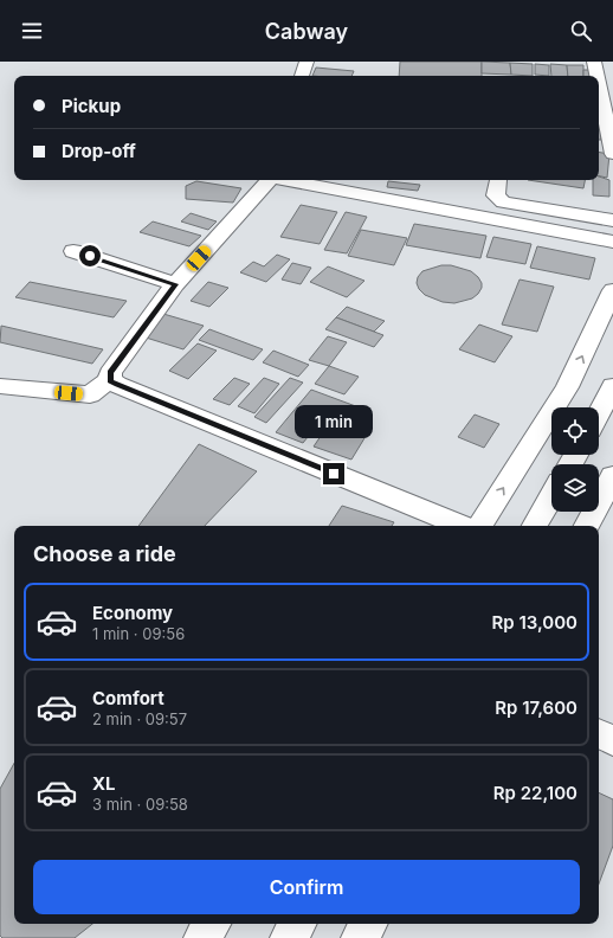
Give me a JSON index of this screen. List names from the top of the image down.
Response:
{
  "page": {
    "header": "Cabway",
    "banner": ["Pickup", "Drop-off"],
    "bubble": "1 min",
    "heading": "Choose a ride",
    "list": [
      {
        "name": "Economy",
        "note": "1 min · 09:56",
        "value": "Rp 13,000"
      },
      {
        "name": "Comfort",
        "note": "2 min · 09:57",
        "value": "Rp 17,600"
      },
      {
        "name": "XL",
        "note": "3 min · 09:58",
        "value": "Rp 22,100"
      }
    ],
    "buttons": "Confirm"
  }
}
